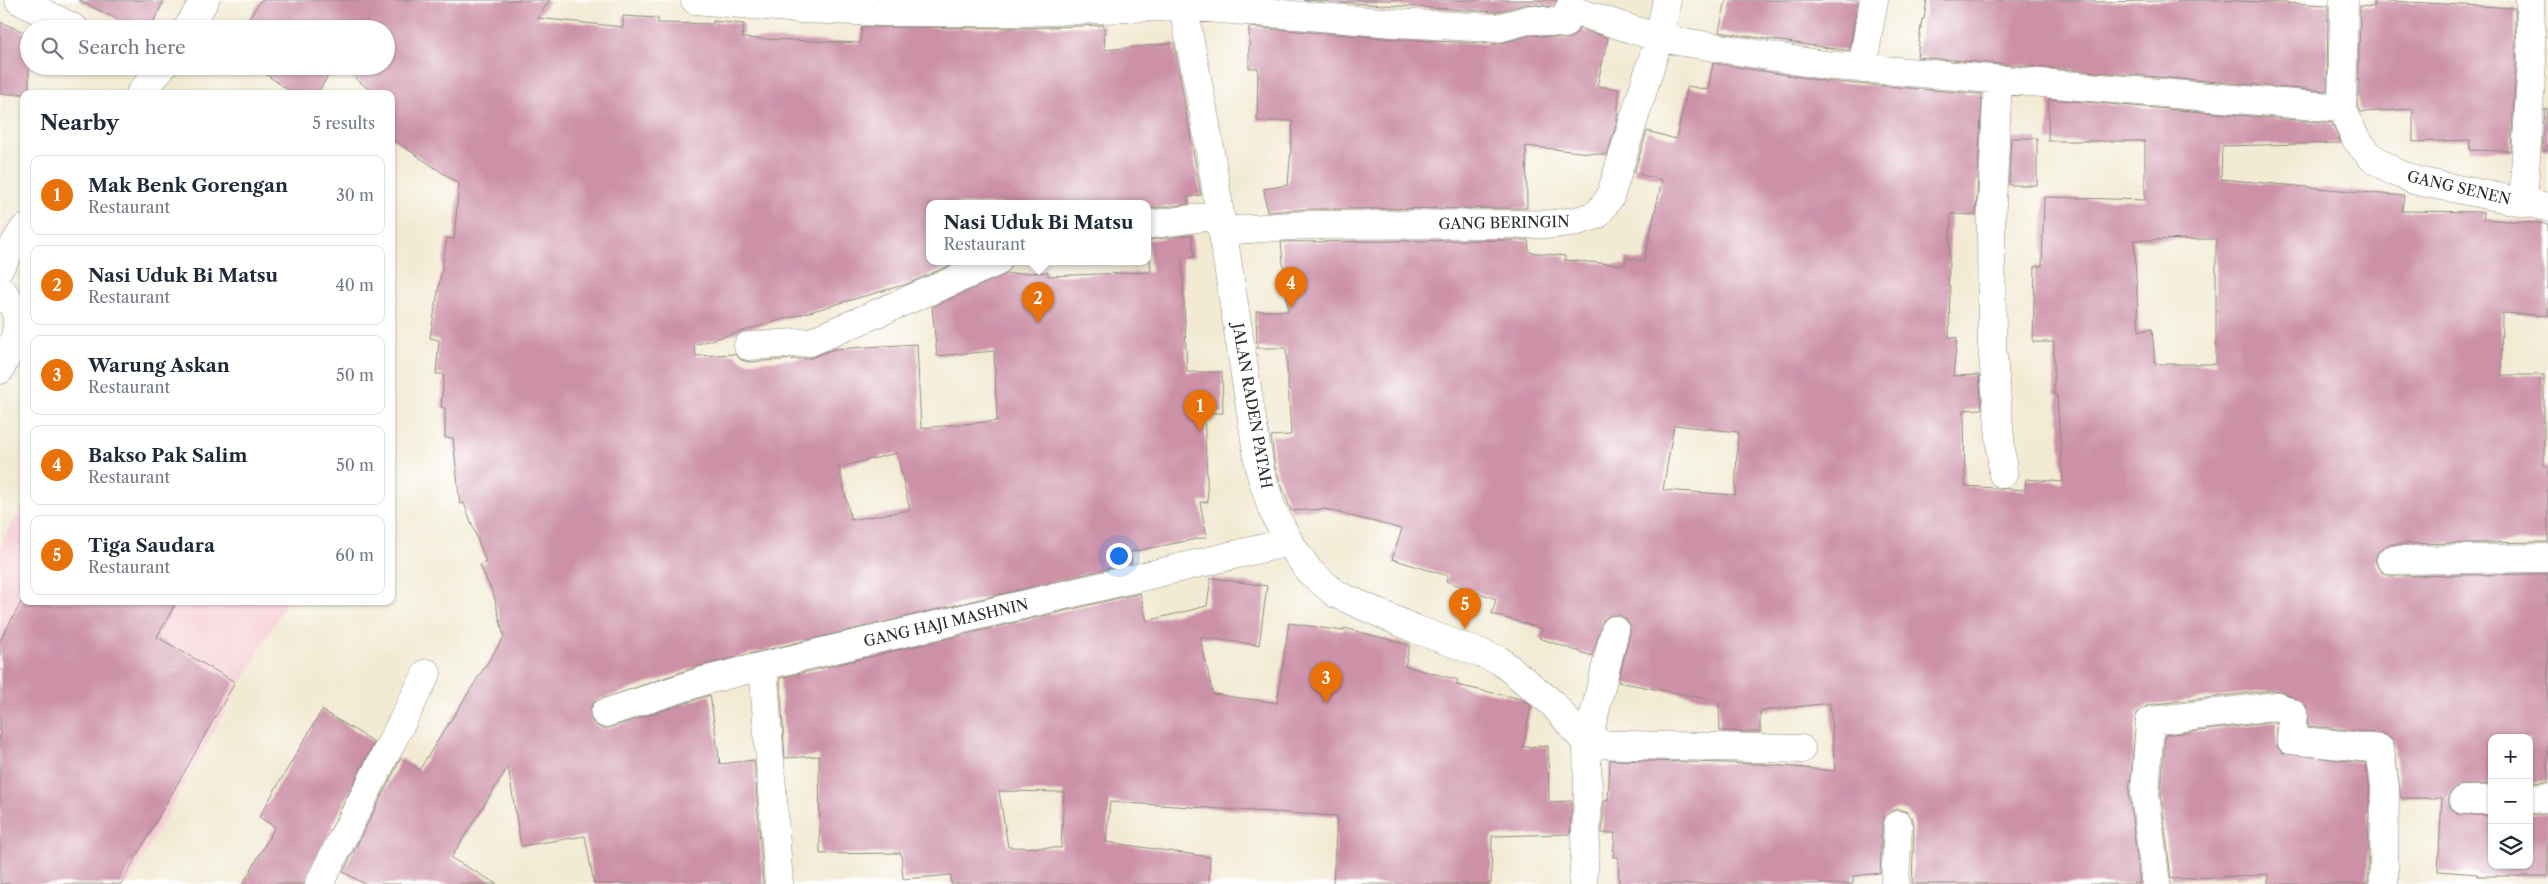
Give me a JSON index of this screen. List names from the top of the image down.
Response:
{
  "streets": {
    "street": [
      "GANG SENEN",
      "GANG BERINGIN",
      "JALAN RADEN PATAH",
      "GANG HAJI MASHNIN"
    ]
  },
  "crossings": [
    ["GANG BERINGIN", "JALAN RADEN PATAH"],
    ["JALAN RADEN PATAH", "GANG HAJI MASHNIN"]
  ],
  "page": {
    "search": "Search here",
    "heading": ["Nearby", "5 results"],
    "list": [
      {
        "mark": "1",
        "name": "Mak Benk Gorengan",
        "note": "Restaurant",
        "value": "30 m"
      },
      {
        "mark": "2",
        "name": "Nasi Uduk Bi Matsu",
        "note": "Restaurant",
        "value": "40 m"
      },
      {
        "mark": "3",
        "name": "Warung Askan",
        "note": "Restaurant",
        "value": "50 m"
      },
      {
        "mark": "4",
        "name": "Bakso Pak Salim",
        "note": "Restaurant",
        "value": "50 m"
      },
      {
        "mark": "5",
        "name": "Tiga Saudara",
        "note": "Restaurant",
        "value": "60 m"
      }
    ],
    "popup": ["Nasi Uduk Bi Matsu", "Restaurant"],
    "pins": [
      "4",
      "2",
      "1",
      "5",
      "3"
    ],
    "map_buttons": ["+", "−"]
  }
}
